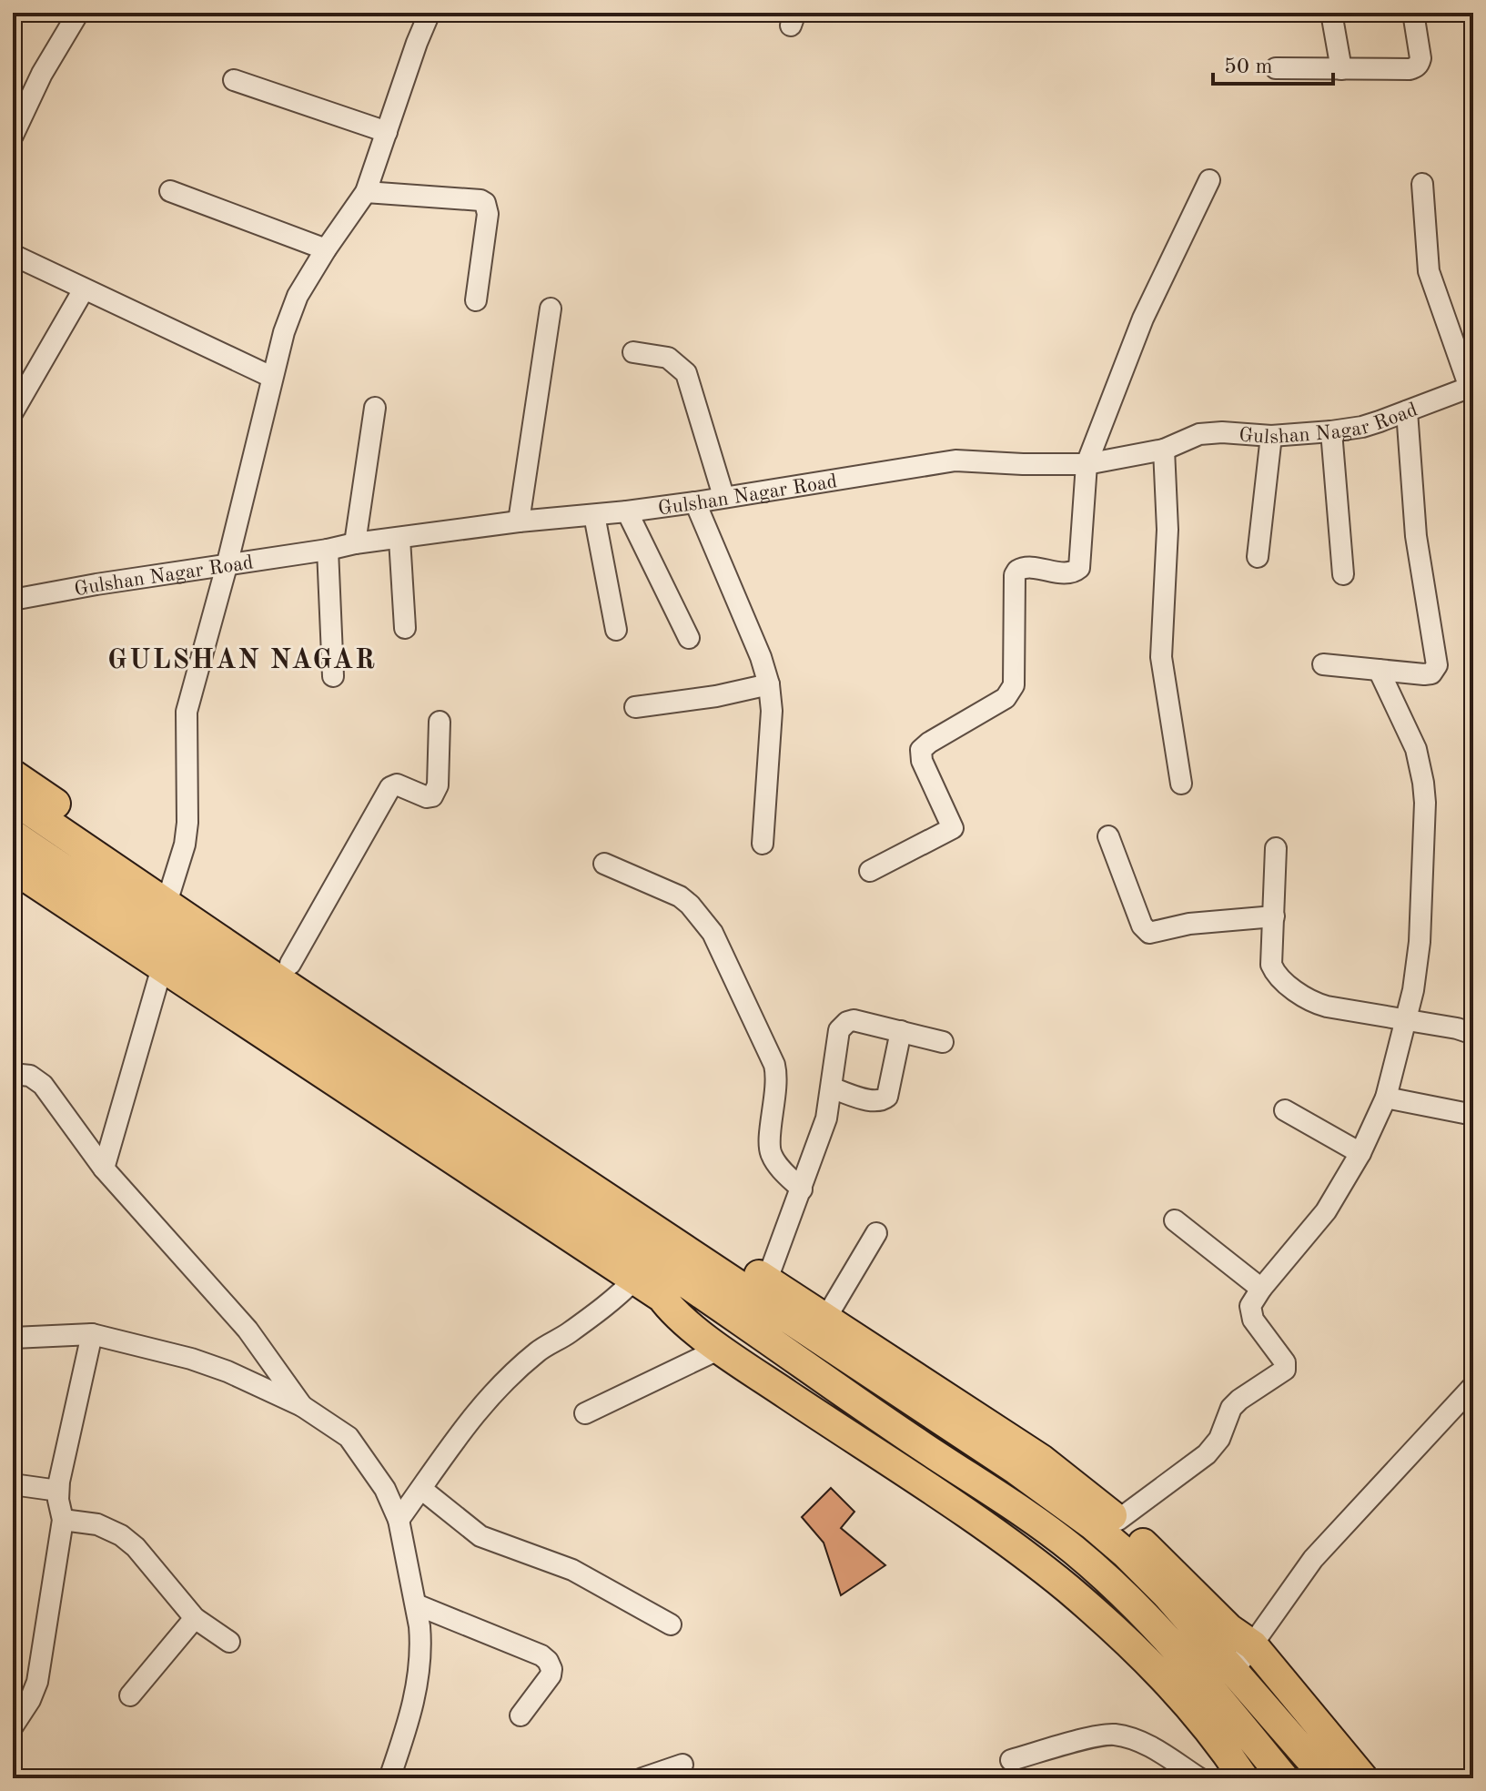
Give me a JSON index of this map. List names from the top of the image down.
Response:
{
  "streets": {
    "street": ["Gulshan Nagar Road"]
  },
  "districts": ["GULSHAN NAGAR"],
  "scale_bar": "50 m"
}
